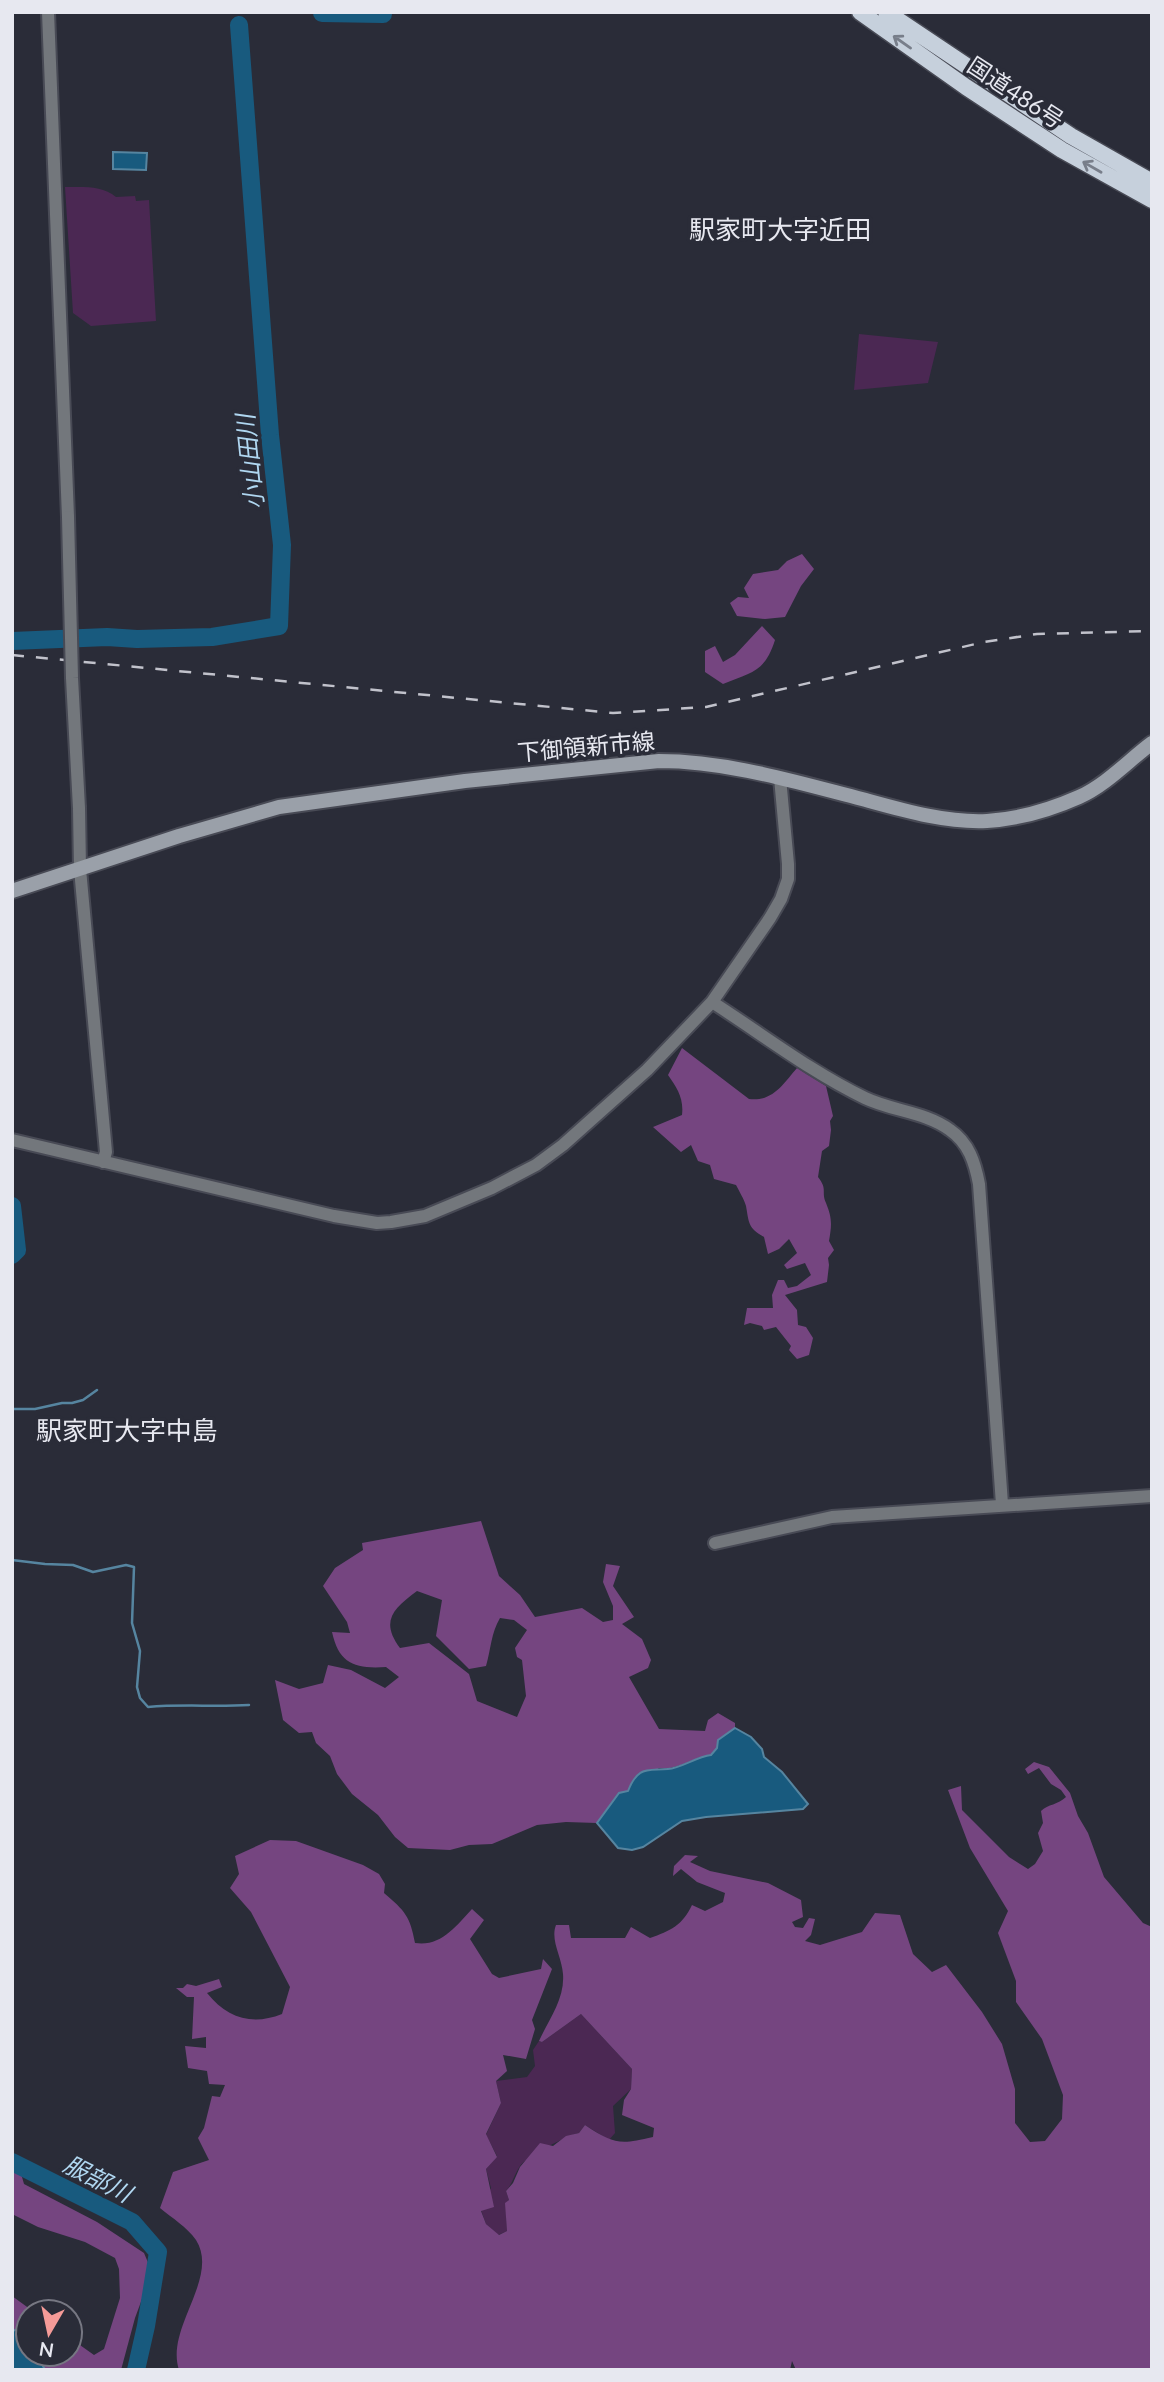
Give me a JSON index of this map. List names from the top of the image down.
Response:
{
  "streets": {
    "highway": ["国道486号"],
    "main road": ["下御領新市線"]
  },
  "districts": ["駅家町大字近田", "駅家町大字中島"],
  "water": ["小山田川", "服部川"],
  "north": "bottom"
}
